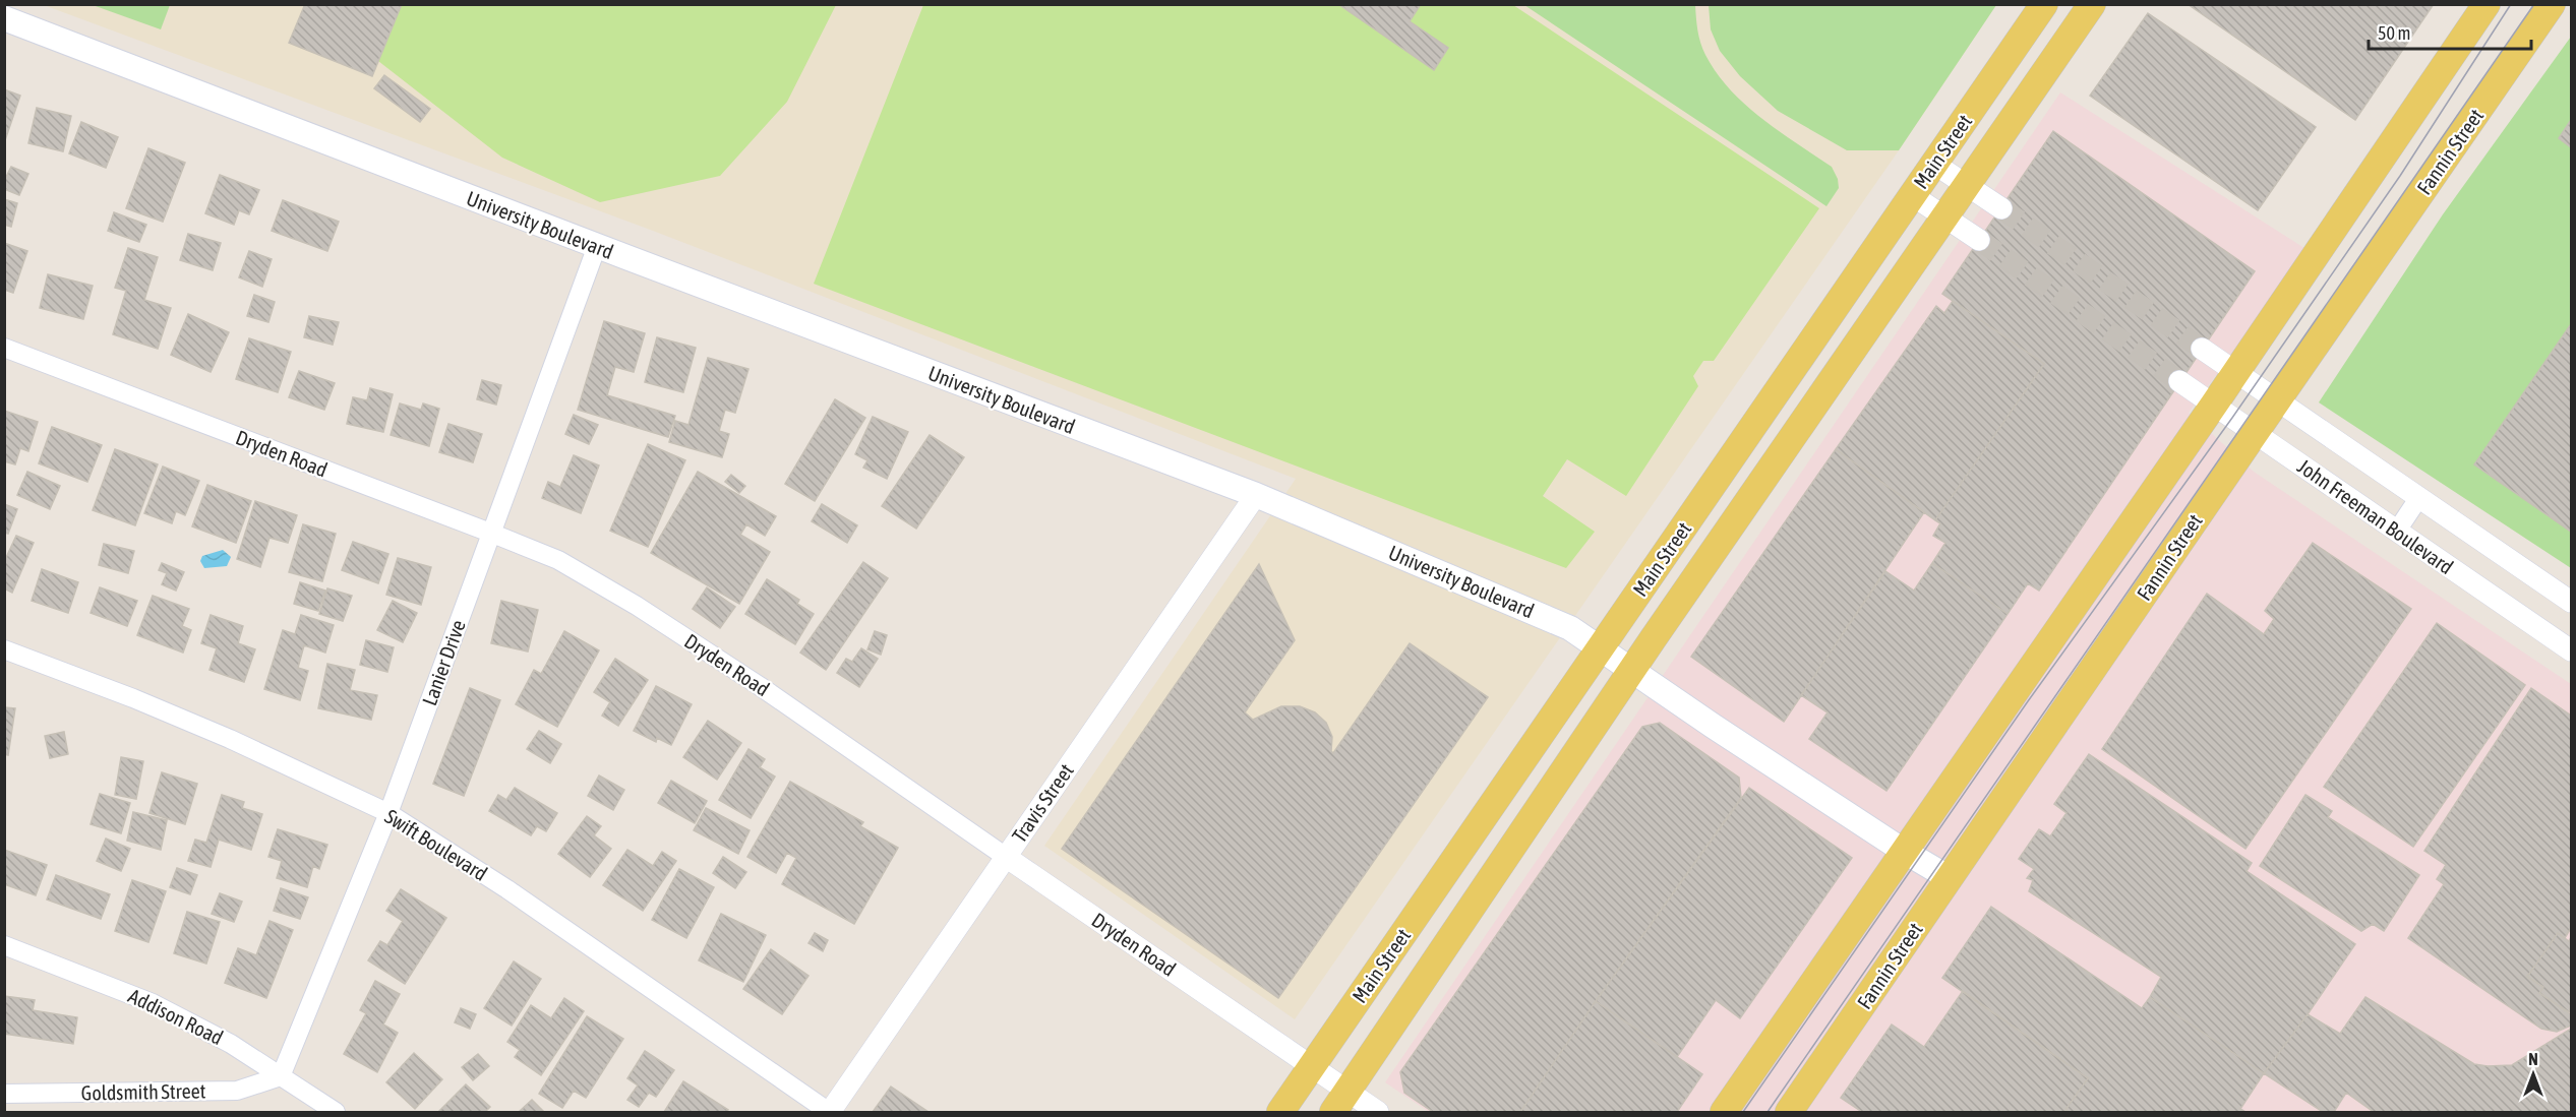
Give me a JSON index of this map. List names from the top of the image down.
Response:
{
  "streets": {
    "main road": ["Main Street", "Fannin Street", "University Boulevard"],
    "street": [
      "Dryden Road",
      "John Freeman Boulevard",
      "Lanier Drive",
      "Travis Street",
      "Swift Boulevard",
      "Addison Road",
      "Goldsmith Street"
    ]
  },
  "crossings": [
    ["Main Street", "University Boulevard"],
    ["Main Street", "Dryden Road"],
    ["Fannin Street", "University Boulevard"],
    ["Fannin Street", "John Freeman Boulevard"],
    ["University Boulevard", "Lanier Drive"],
    ["University Boulevard", "Travis Street"],
    ["Dryden Road", "Lanier Drive"],
    ["Dryden Road", "Travis Street"],
    ["Lanier Drive", "Swift Boulevard"],
    ["Lanier Drive", "Addison Road"],
    ["Lanier Drive", "Goldsmith Street"],
    ["Travis Street", "Swift Boulevard"],
    ["Addison Road", "Goldsmith Street"]
  ],
  "scale_bar": "50 m",
  "north": "top"
}
